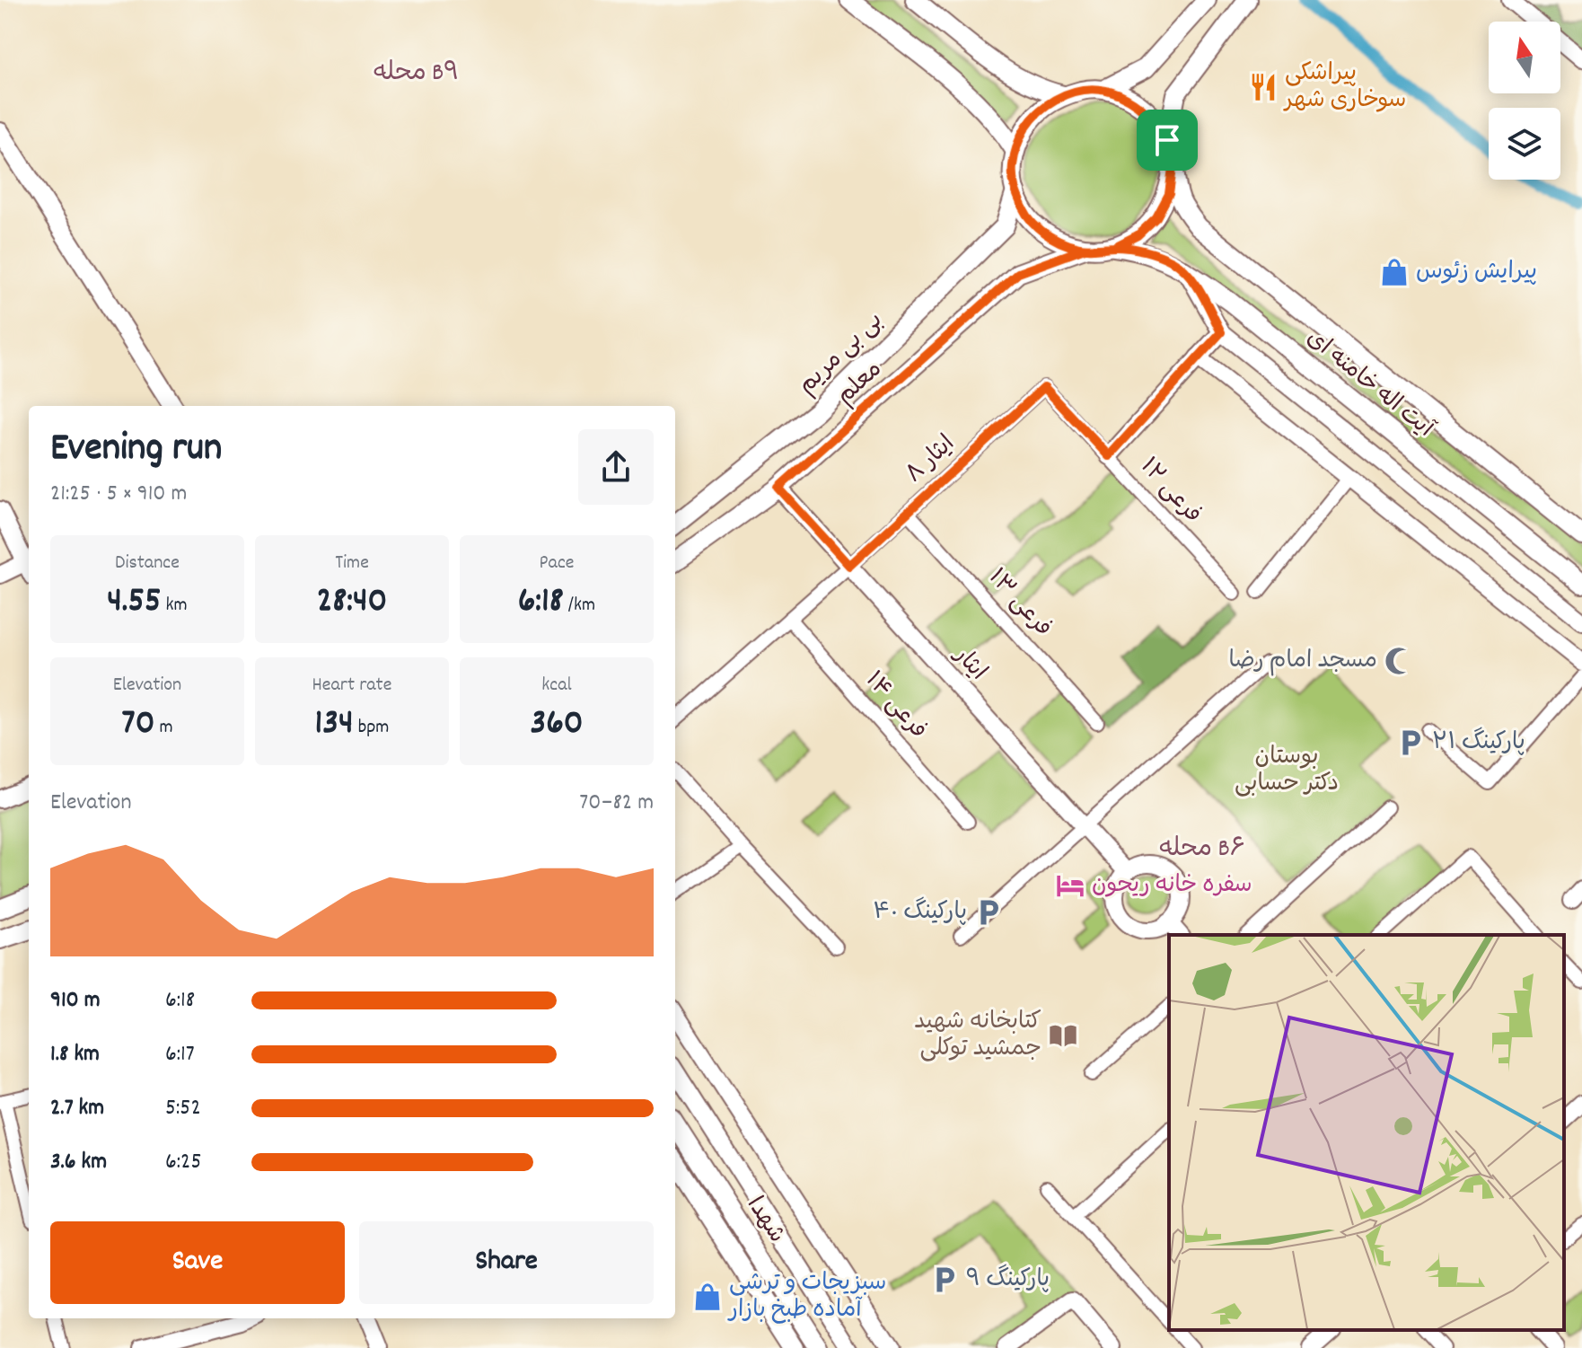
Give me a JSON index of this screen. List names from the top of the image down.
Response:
{
  "streets": {
    "main road": [
      "بی بی مریم",
      "معلم",
      "آیت اله خامنه ای",
      "شهدا"
    ],
    "street": [
      "ایثار ۸",
      "فرعی ۱۲",
      "فرعی ۱۳",
      "ایثار",
      "فرعی ۱۴"
    ]
  },
  "crossings": [
    ["بی بی مریم", "معلم"],
    ["بی بی مریم", "آیت اله خامنه ای"],
    ["معلم", "آیت اله خامنه ای"],
    ["معلم", "ایثار"],
    ["ایثار ۸", "فرعی ۱۲"],
    ["ایثار ۸", "فرعی ۱۳"],
    ["ایثار ۸", "ایثار"],
    ["ایثار ۸", "فرعی ۱۴"]
  ],
  "districts": ["محله B۹", "محله B۶"],
  "parks": ["بوستان دکتر حسابی"],
  "places": {
    "restaurant": ["پیراشکی سوخاری شهر"],
    "shop": ["پیرایش زئوس", "سبزیجات و ترشی آماده طبخ بازار"],
    "mosque": ["مسجد امام رضا"],
    "parking": ["پارکینگ ۲۱", "پارکینگ ۴۰", "پارکینگ ۹"],
    "hotel": ["سفره خانه ریحون"],
    "library": ["کتابخانه شهید جمشید توکلی"]
  },
  "north": "top",
  "page": {
    "heading": ["Evening run", "21:25 · 5 × 910 m"],
    "stats": [
      ["Distance", "4.55 km"],
      ["Time", "28:40"],
      ["Pace", "6:18 /km"],
      ["Elevation", "70 m"],
      ["Heart rate", "134 bpm"],
      ["kcal", "360"]
    ],
    "chart": ["Elevation", "70–82 m"],
    "list": [
      {
        "name": "910 m",
        "note": "6:18"
      },
      {
        "name": "1.8 km",
        "note": "6:17"
      },
      {
        "name": "2.7 km",
        "note": "5:52"
      },
      {
        "name": "3.6 km",
        "note": "6:25"
      }
    ],
    "buttons": ["Save", "Share"]
  }
}
